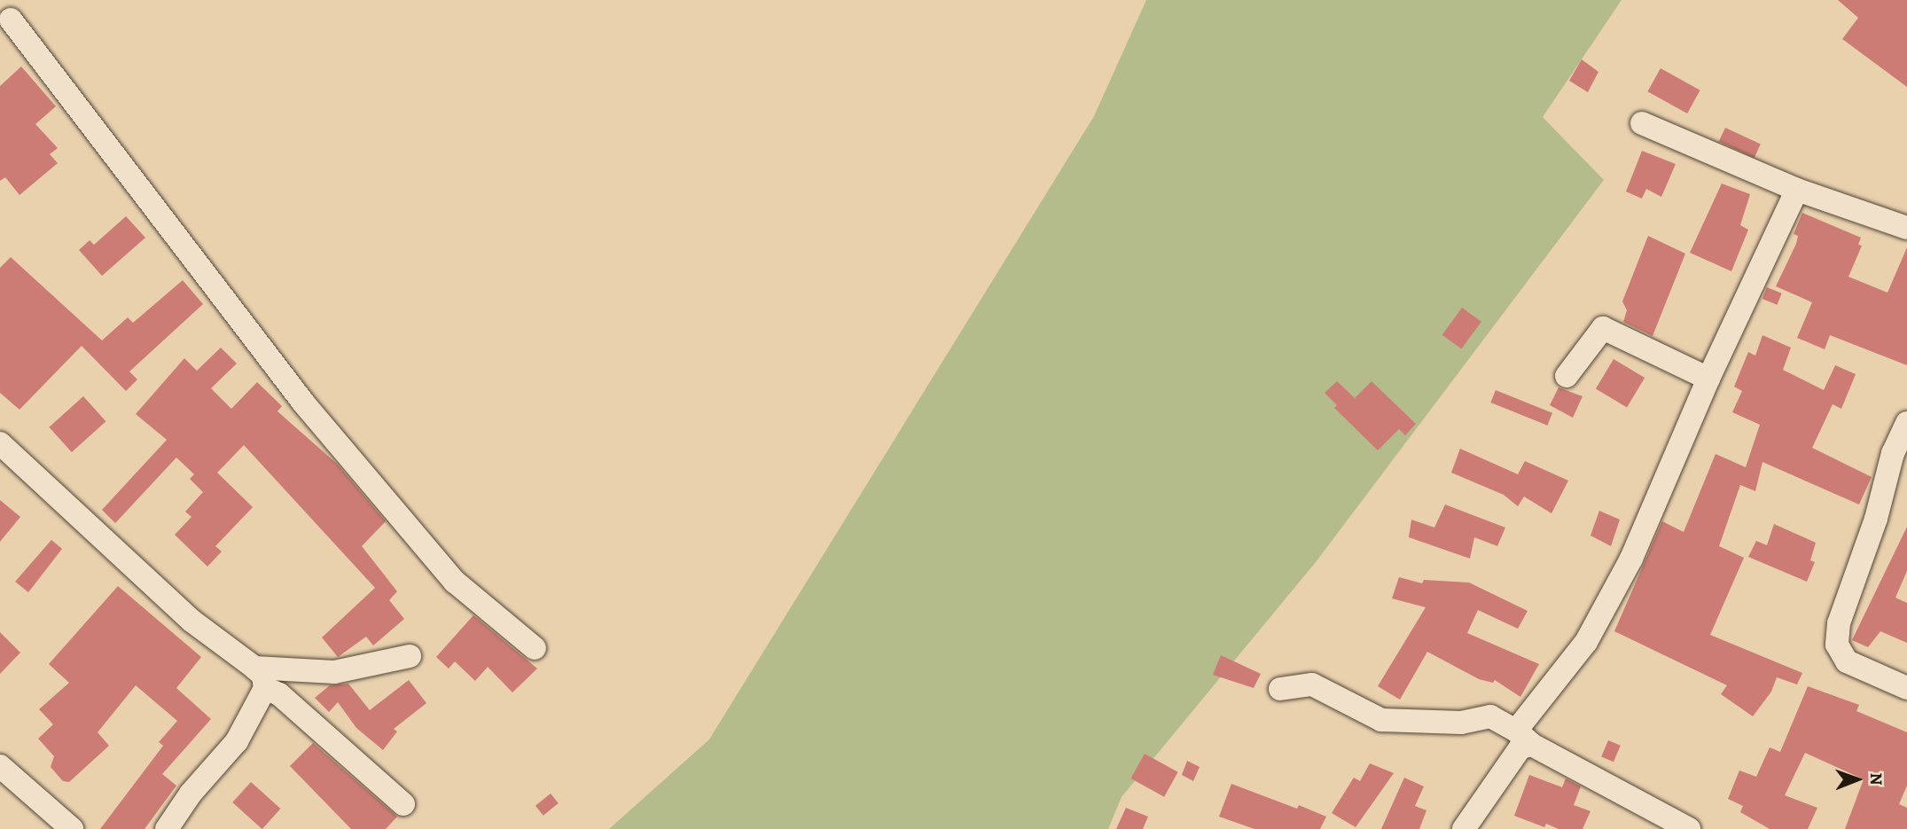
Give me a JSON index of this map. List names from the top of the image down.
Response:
{
  "north": "right"
}
